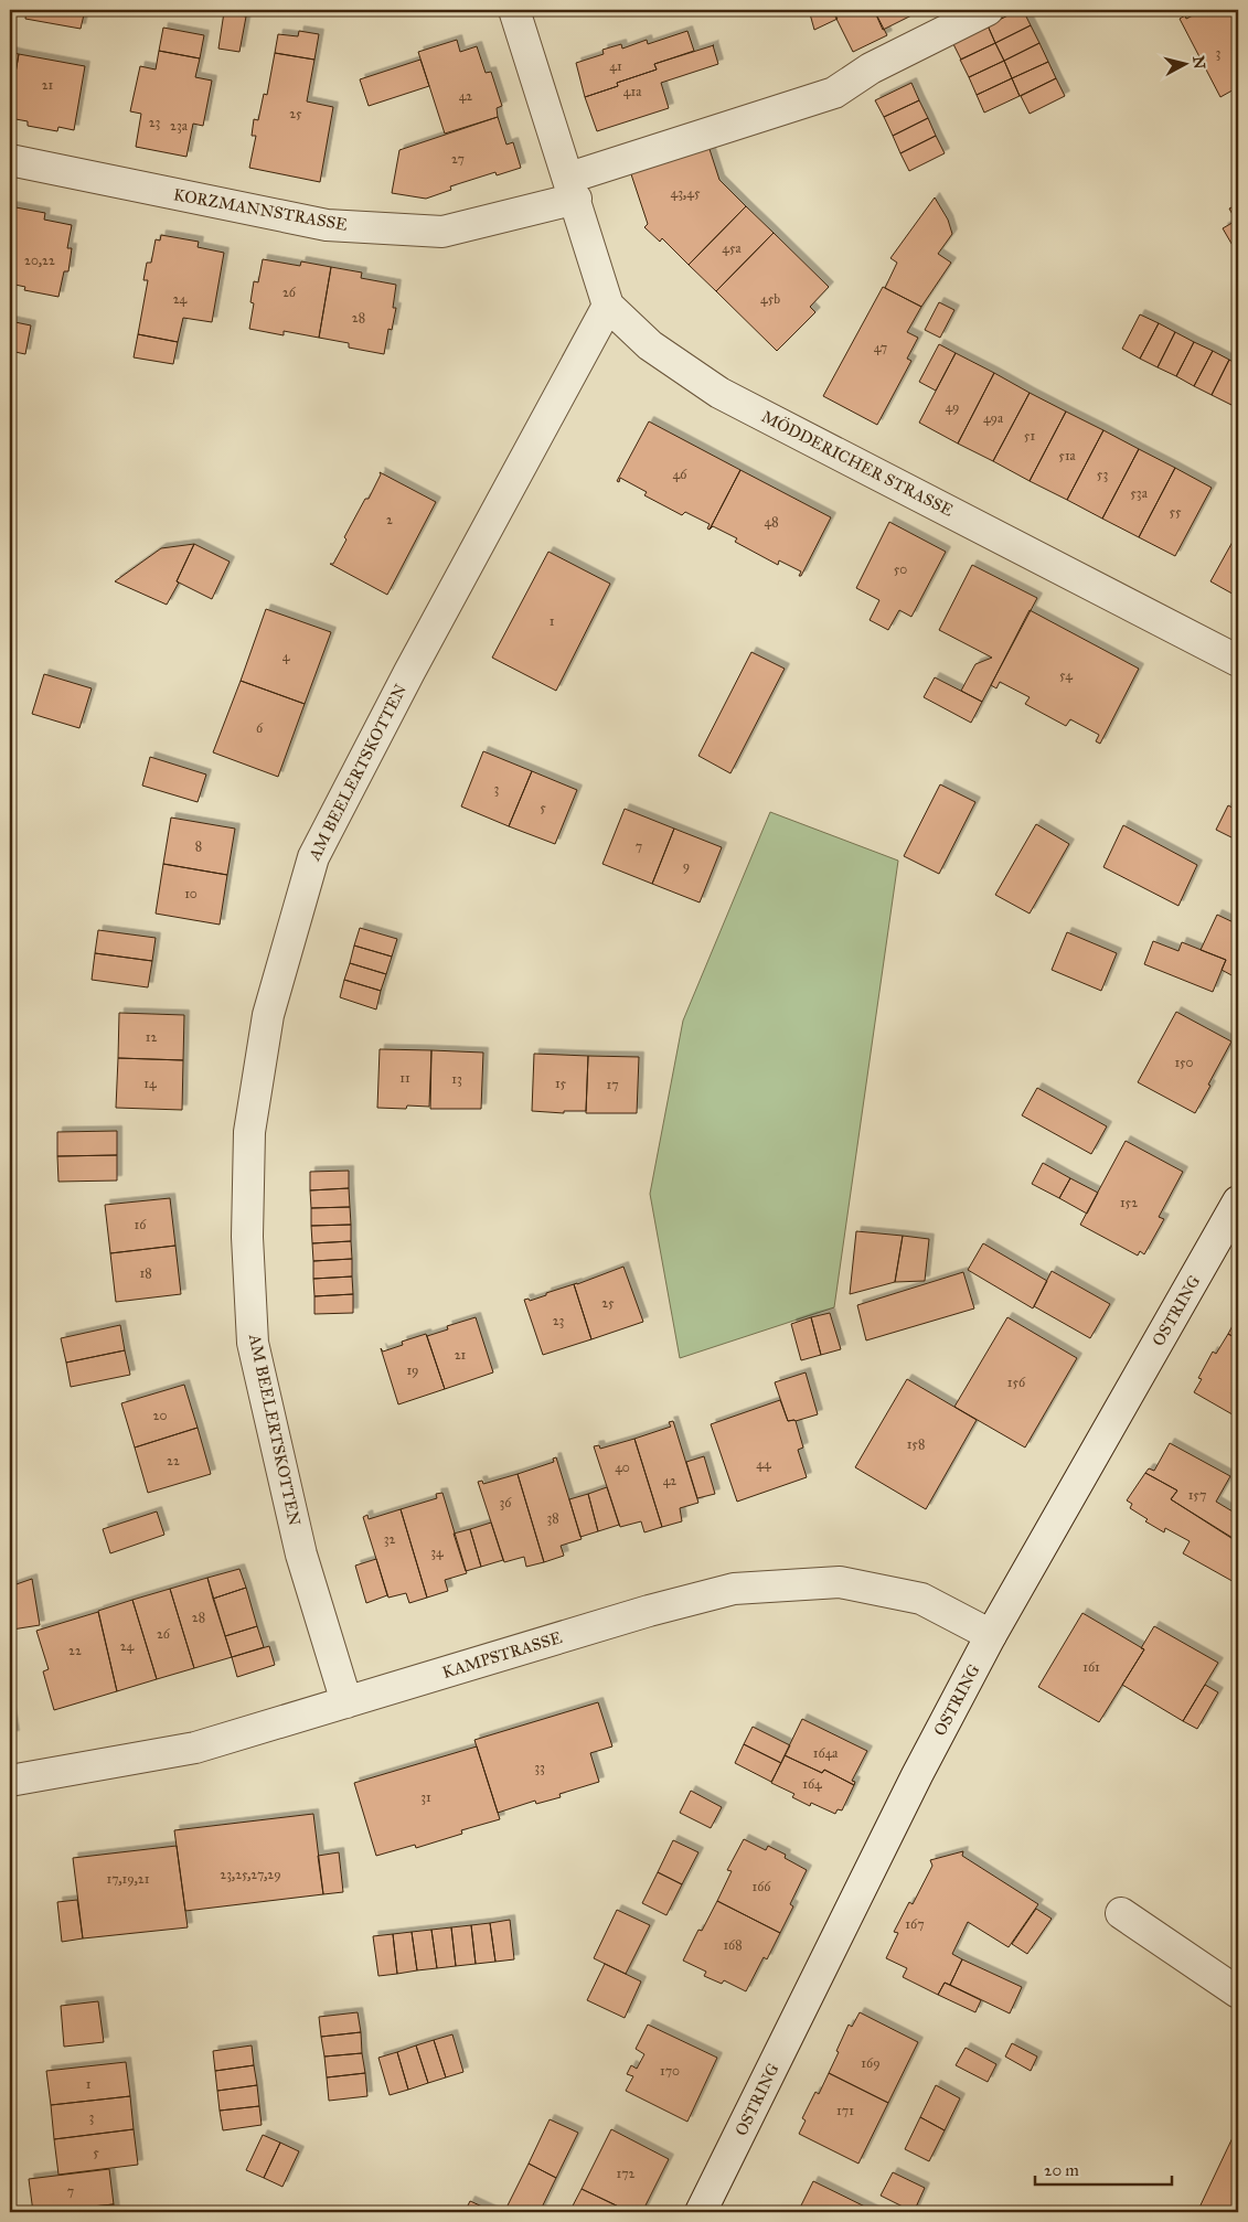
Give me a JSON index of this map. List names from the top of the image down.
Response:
{
  "streets": {
    "street": [
      "KORZMANNSTRASSE",
      "MÖDDERICHER STRASSE",
      "AM BEELERTSKOTTEN",
      "OSTRING",
      "KAMPSTRASSE"
    ]
  },
  "crossings": [
    ["KORZMANNSTRASSE", "MÖDDERICHER STRASSE"],
    ["MÖDDERICHER STRASSE", "AM BEELERTSKOTTEN"],
    ["AM BEELERTSKOTTEN", "KAMPSTRASSE"],
    ["OSTRING", "KAMPSTRASSE"]
  ],
  "house_numbers": [
    "3",
    "41",
    "21",
    "41a",
    "42",
    "25",
    "23",
    "23a",
    "27",
    "43,45",
    "45a",
    "20,22",
    "26",
    "24",
    "45b",
    "28",
    "47",
    "49",
    "49a",
    "51",
    "51a",
    "46",
    "53",
    "53a",
    "55",
    "2",
    "48",
    "50",
    "1",
    "4",
    "54",
    "6",
    "3",
    "5",
    "8",
    "7",
    "9",
    "10",
    "12",
    "150",
    "11",
    "13",
    "14",
    "15",
    "17",
    "152",
    "16",
    "18",
    "25",
    "23",
    "21",
    "19",
    "156",
    "20",
    "158",
    "22",
    "44",
    "40",
    "42",
    "157",
    "36",
    "38",
    "32",
    "34",
    "28",
    "26",
    "24",
    "22",
    "161",
    "164a",
    "33",
    "164",
    "31",
    "23,25,27,29",
    "17,19,21",
    "166",
    "167",
    "168",
    "169",
    "170",
    "1",
    "171",
    "3",
    "5",
    "172",
    "7"
  ],
  "scale_bar": "20 m",
  "north": "right"
}
